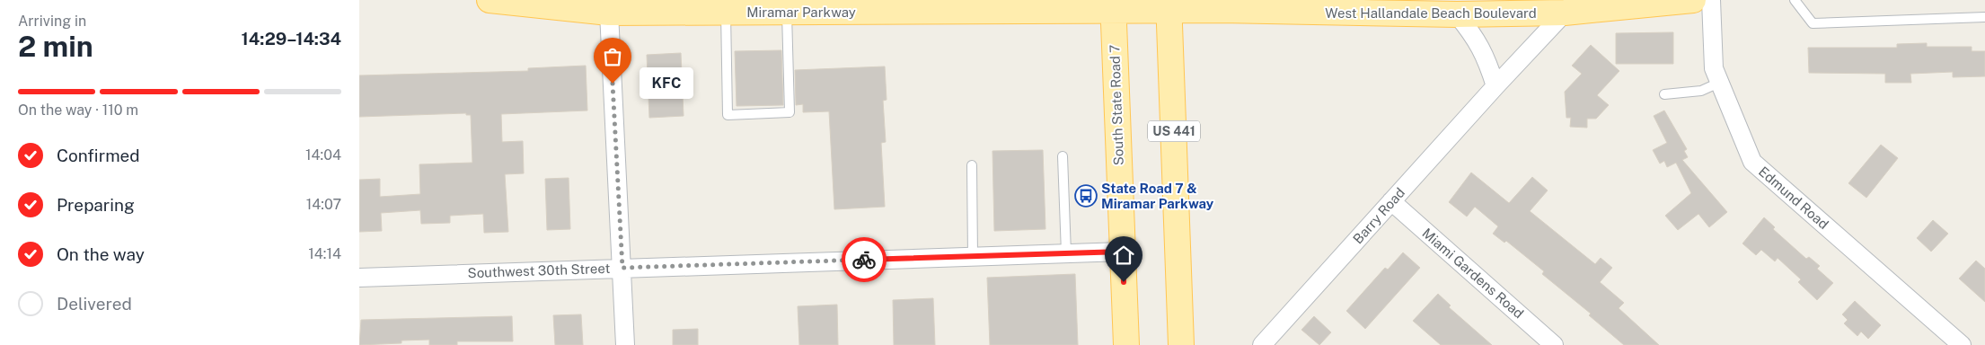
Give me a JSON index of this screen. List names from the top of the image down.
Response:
{
  "streets": {
    "main road": [
      "Miramar Parkway",
      "West Hallandale Beach Boulevard",
      "South State Road 7",
      "US 441"
    ],
    "street": [
      "Edmund Road",
      "Barry Road",
      "Southwest 30th Street",
      "Miami Gardens Road"
    ]
  },
  "crossings": [
    ["Miramar Parkway", "West Hallandale Beach Boulevard"],
    ["Miramar Parkway", "South State Road 7"],
    ["West Hallandale Beach Boulevard", "South State Road 7"],
    ["West Hallandale Beach Boulevard", "US 441"],
    ["West Hallandale Beach Boulevard", "Barry Road"],
    ["South State Road 7", "Southwest 30th Street"],
    ["Barry Road", "Miami Gardens Road"]
  ],
  "places": {
    "other": ["KFC"],
    "bus stop": ["State Road 7 & Miramar Parkway"]
  },
  "page": {
    "heading": ["2 min", "Arriving in", "14:29–14:34"],
    "bubble": "KFC",
    "bar": "On the way · 110 m",
    "list": [
      ["Confirmed", "14:04"],
      ["Preparing", "14:07"],
      ["On the way", "14:14"],
      "Delivered"
    ]
  }
}
